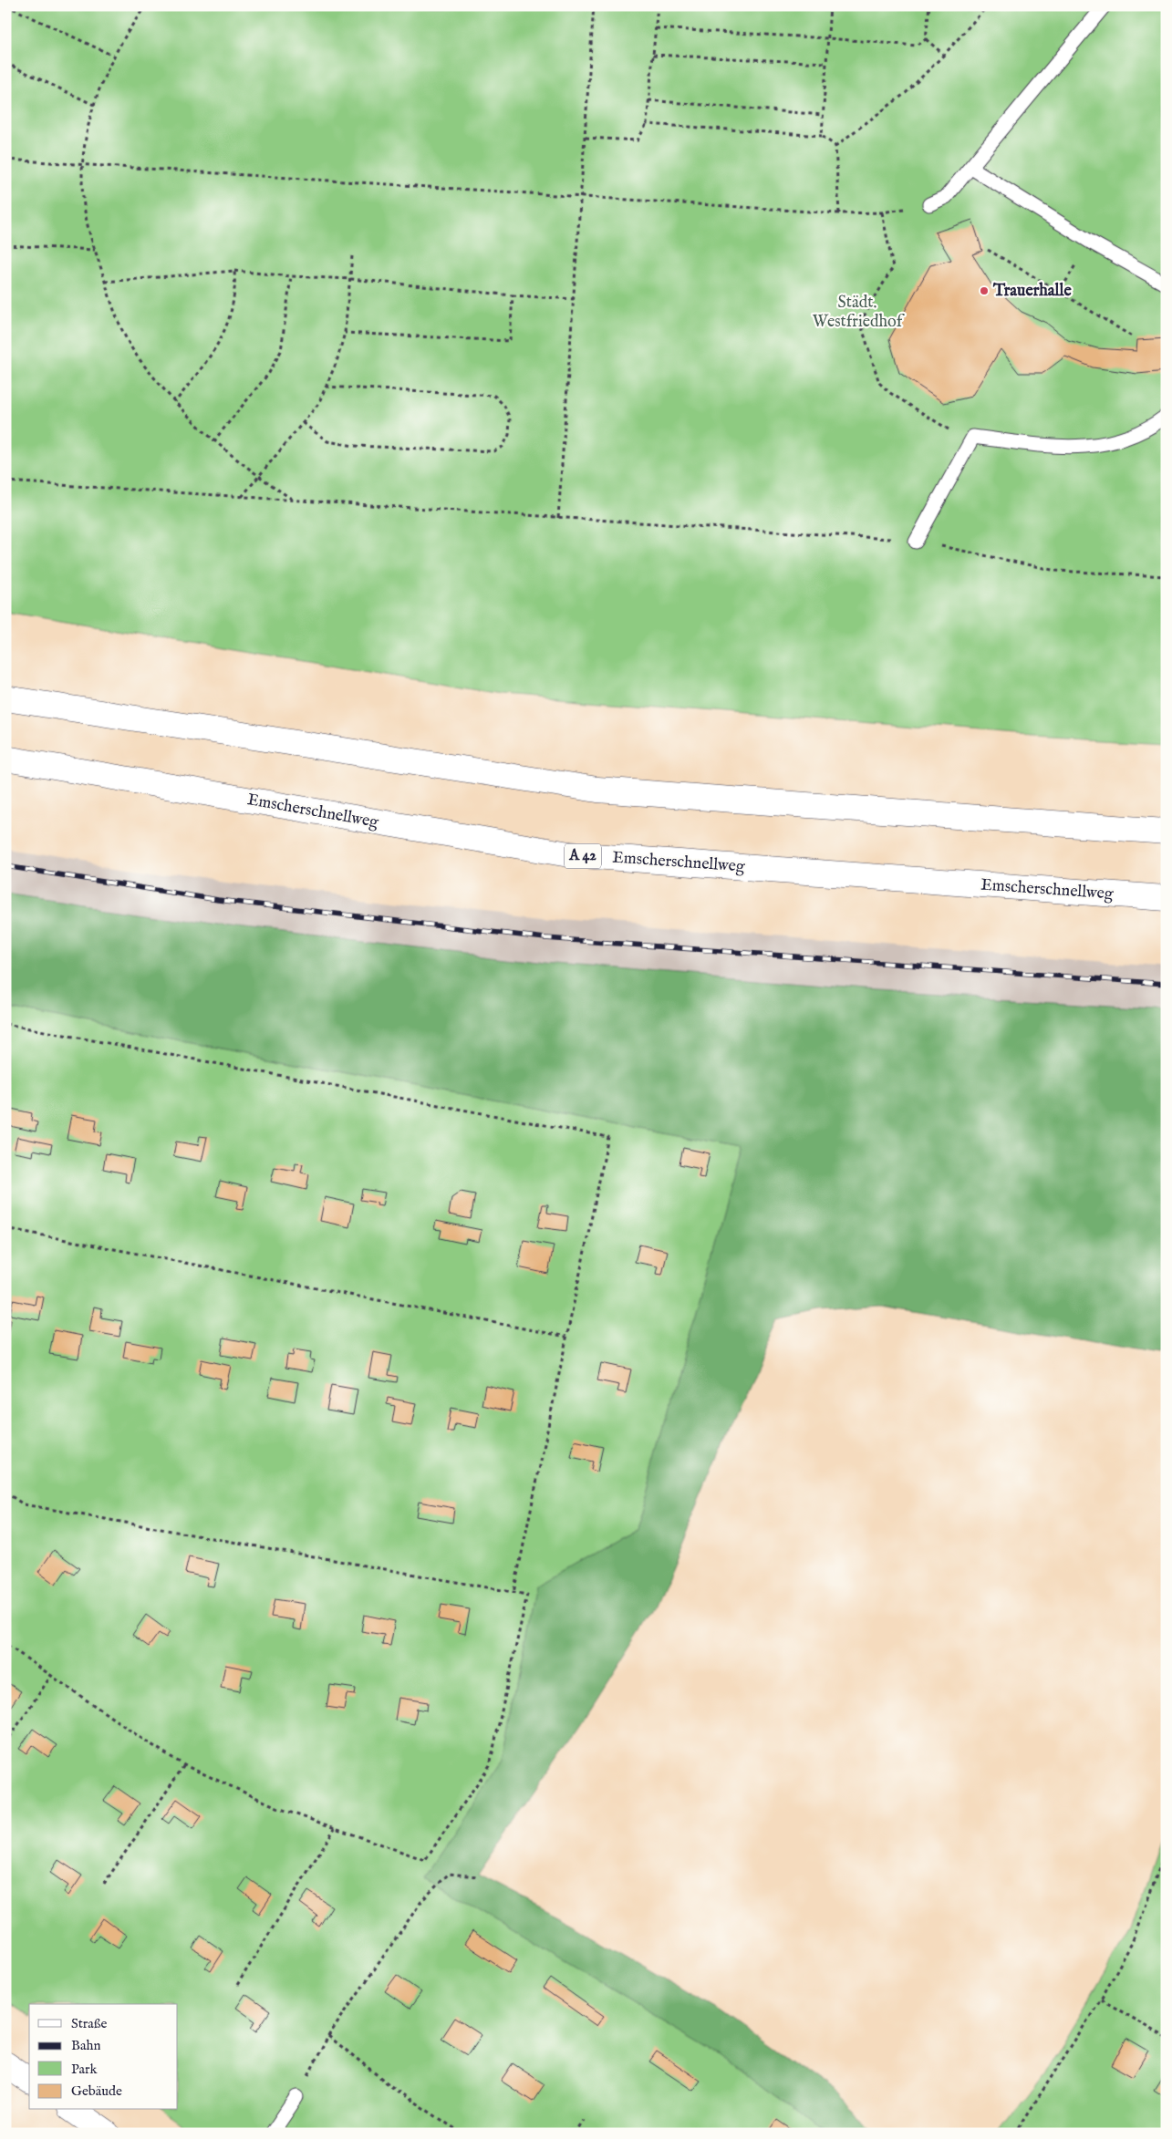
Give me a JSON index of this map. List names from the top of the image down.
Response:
{
  "streets": {
    "main road": ["Emscherschnellweg", "A 42"]
  },
  "parks": ["Städt. Westfriedhof"],
  "places": ["Trauerhalle"],
  "legend": [
    "Straße",
    "Bahn",
    "Park",
    "Gebäude"
  ]
}
